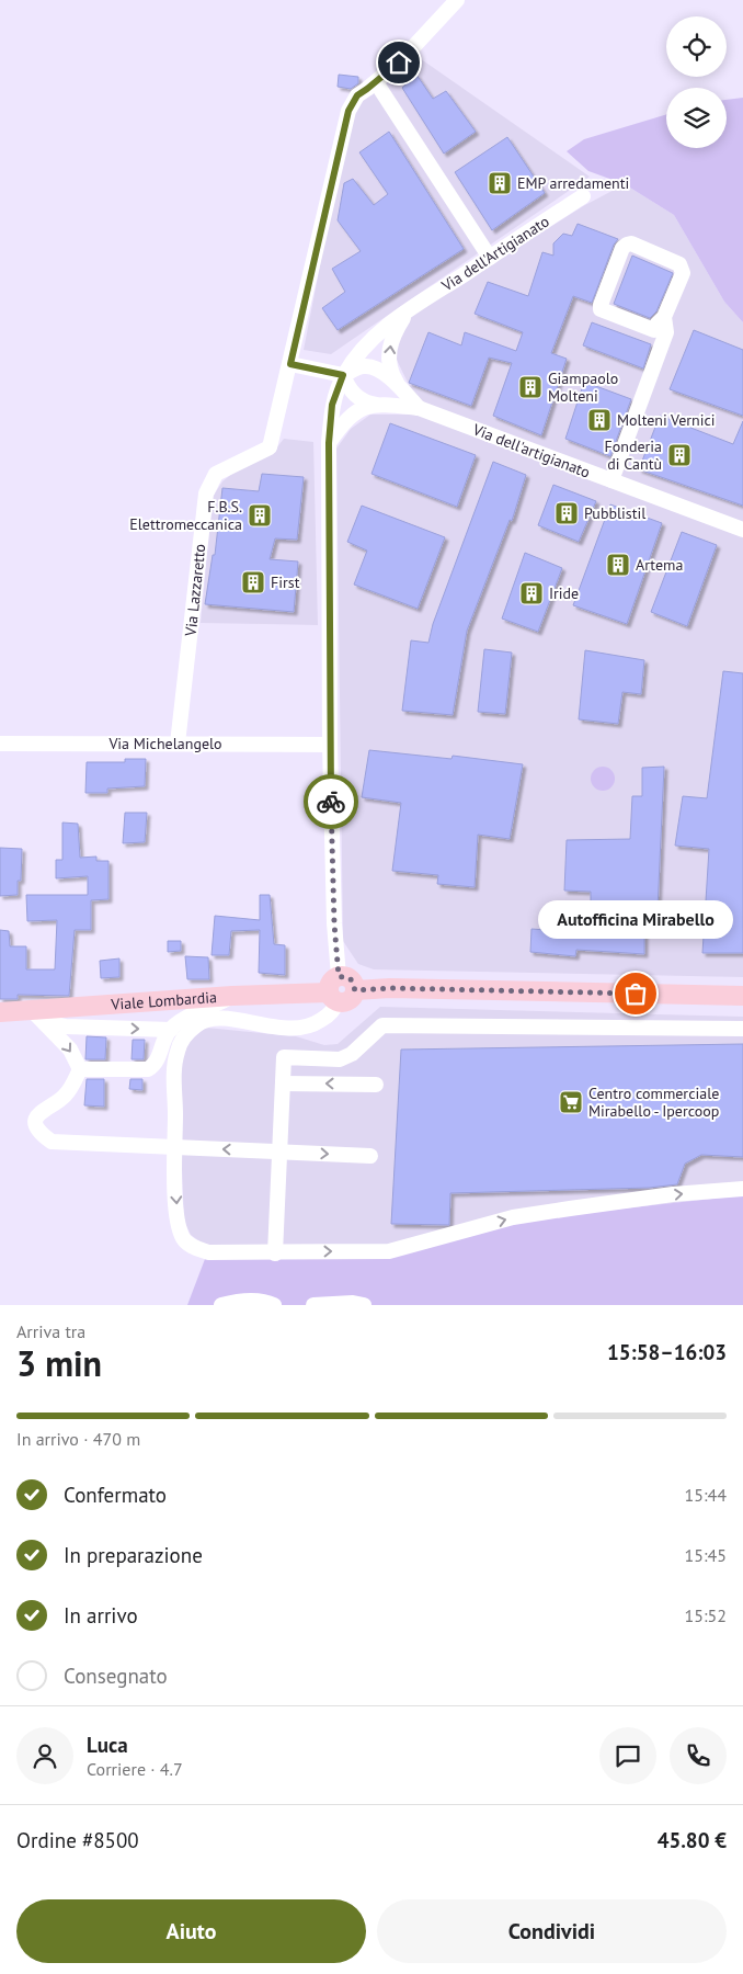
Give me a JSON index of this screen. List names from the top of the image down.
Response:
{
  "streets": {
    "main road": ["Viale Lombardia"],
    "street": [
      "Via dell'Artigianato",
      "Via dell'artigianato",
      "Via Lazzaretto",
      "Via Michelangelo"
    ]
  },
  "crossings": [
    ["Via dell'Artigianato", "Via dell'artigianato"],
    ["Via dell'Artigianato", "Via Michelangelo"],
    ["Via dell'Artigianato", "Viale Lombardia"],
    ["Via Lazzaretto", "Via Michelangelo"]
  ],
  "places": {
    "building": [
      "EMP arredamenti",
      "Giampaolo Molteni",
      "Molteni Vernici",
      "Fonderia di Cantù",
      "Pubblistil",
      "F.B.S. Elettromeccanica",
      "Artema",
      "First",
      "Iride"
    ],
    "other": ["Autofficina Mirabello"],
    "supermarket": ["Centro commerciale Mirabello - Ipercoop"]
  },
  "page": {
    "bubble": "Autofficina Mirabello",
    "heading": ["3 min", "Arriva tra", "15:58–16:03"],
    "panel": [
      "Luca",
      "Corriere · 4.7",
      "Ordine #8500",
      "45.80 €"
    ],
    "bar": "In arrivo · 470 m",
    "list": [
      ["Confermato", "15:44"],
      ["In preparazione", "15:45"],
      ["In arrivo", "15:52"],
      "Consegnato"
    ],
    "buttons": ["Aiuto", "Condividi"]
  }
}
